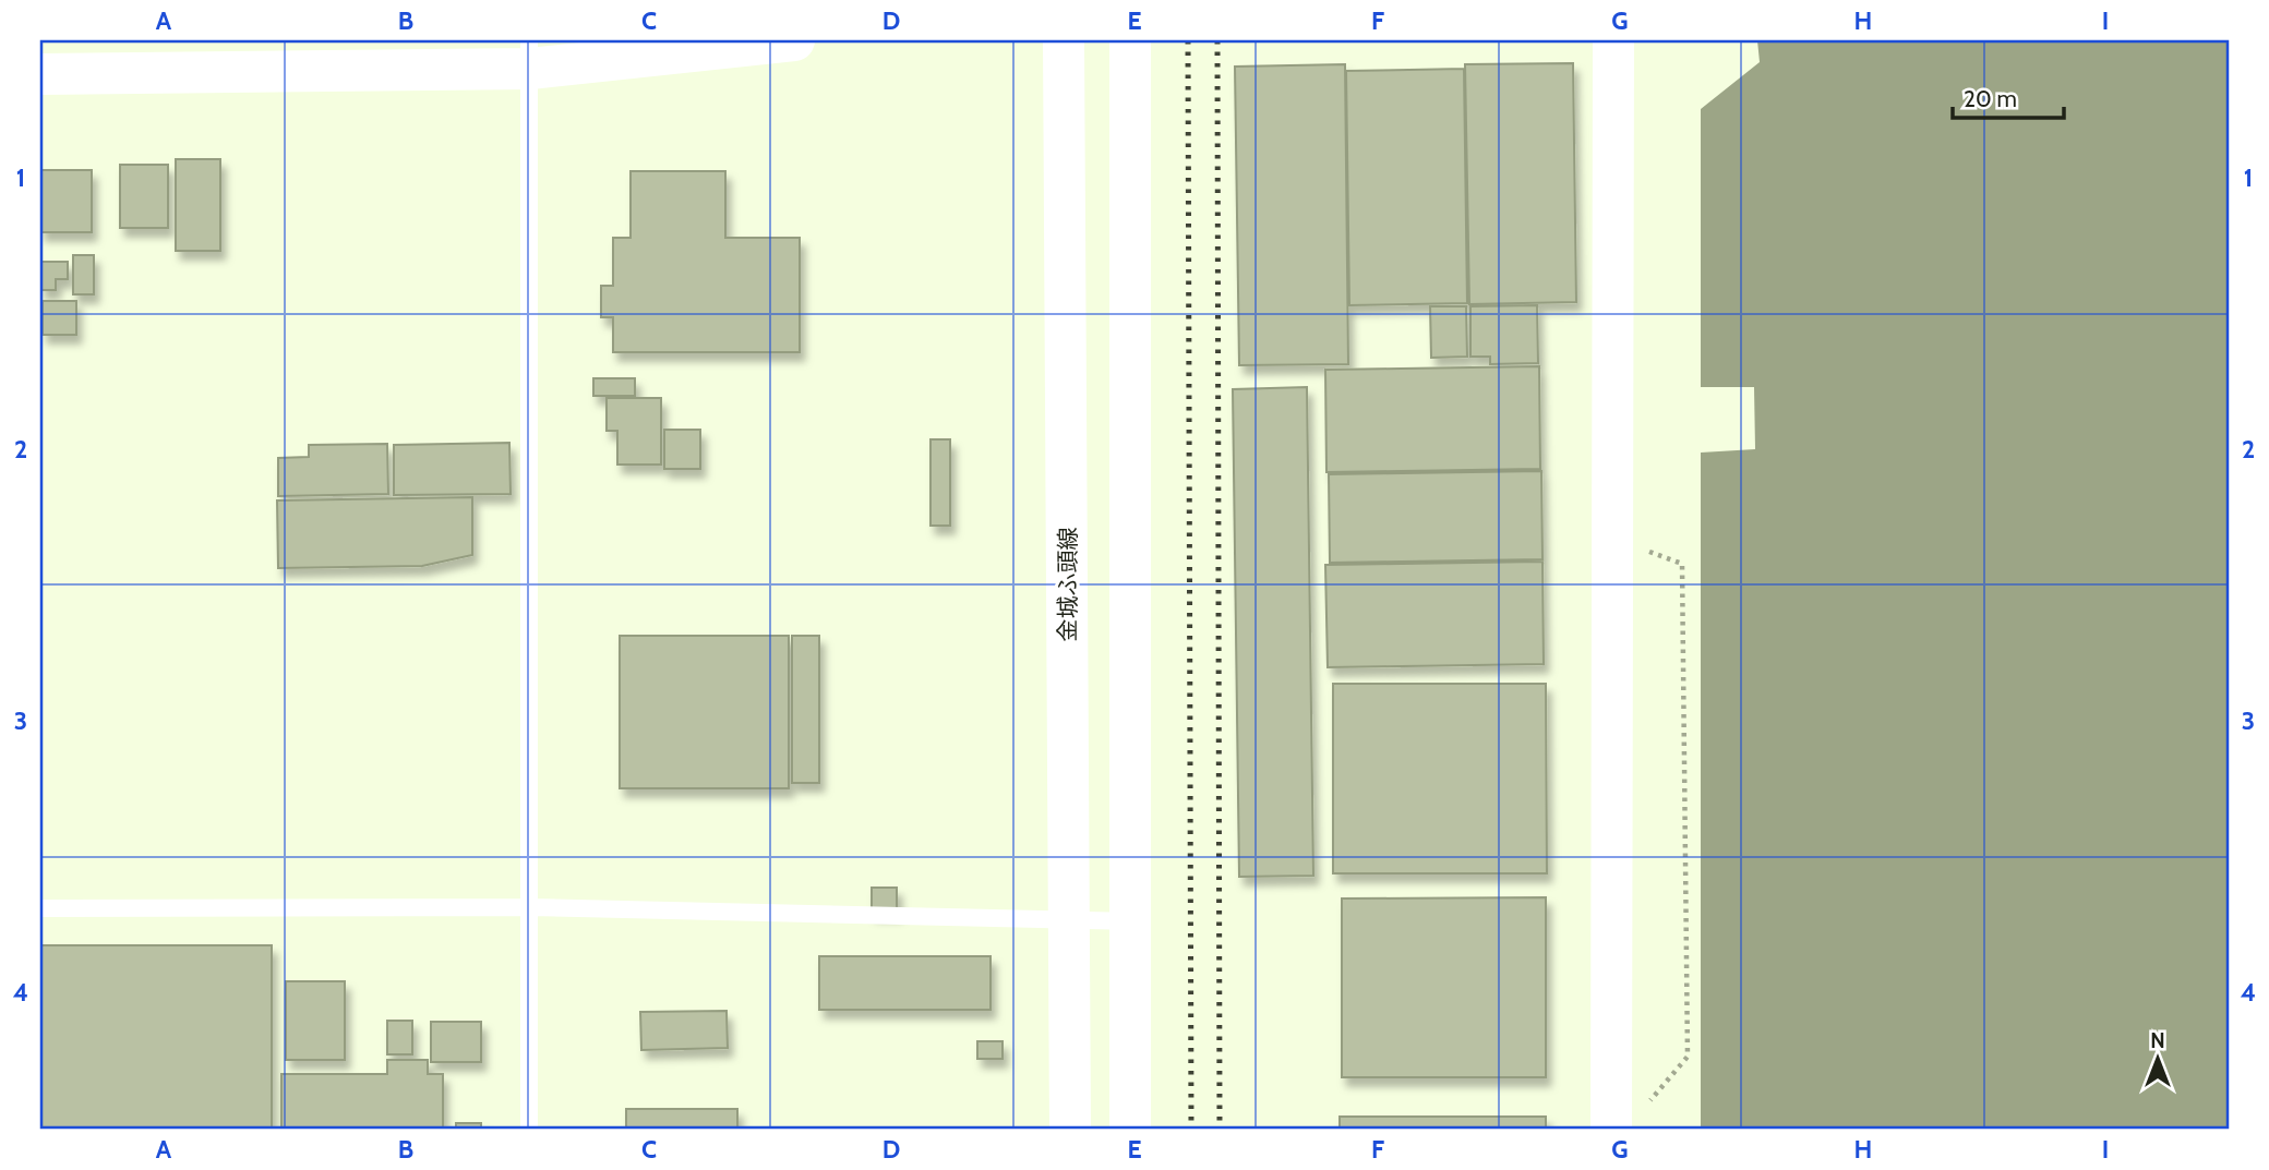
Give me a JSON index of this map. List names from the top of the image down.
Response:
{
  "streets": {
    "main road": ["金城ふ頭線"]
  },
  "scale_bar": "20 m",
  "north": "top",
  "grid": {
    "columns": [
      "A",
      "B",
      "C",
      "D",
      "E",
      "F",
      "G",
      "H",
      "I"
    ],
    "rows": [
      "1",
      "2",
      "3",
      "4"
    ]
  }
}
